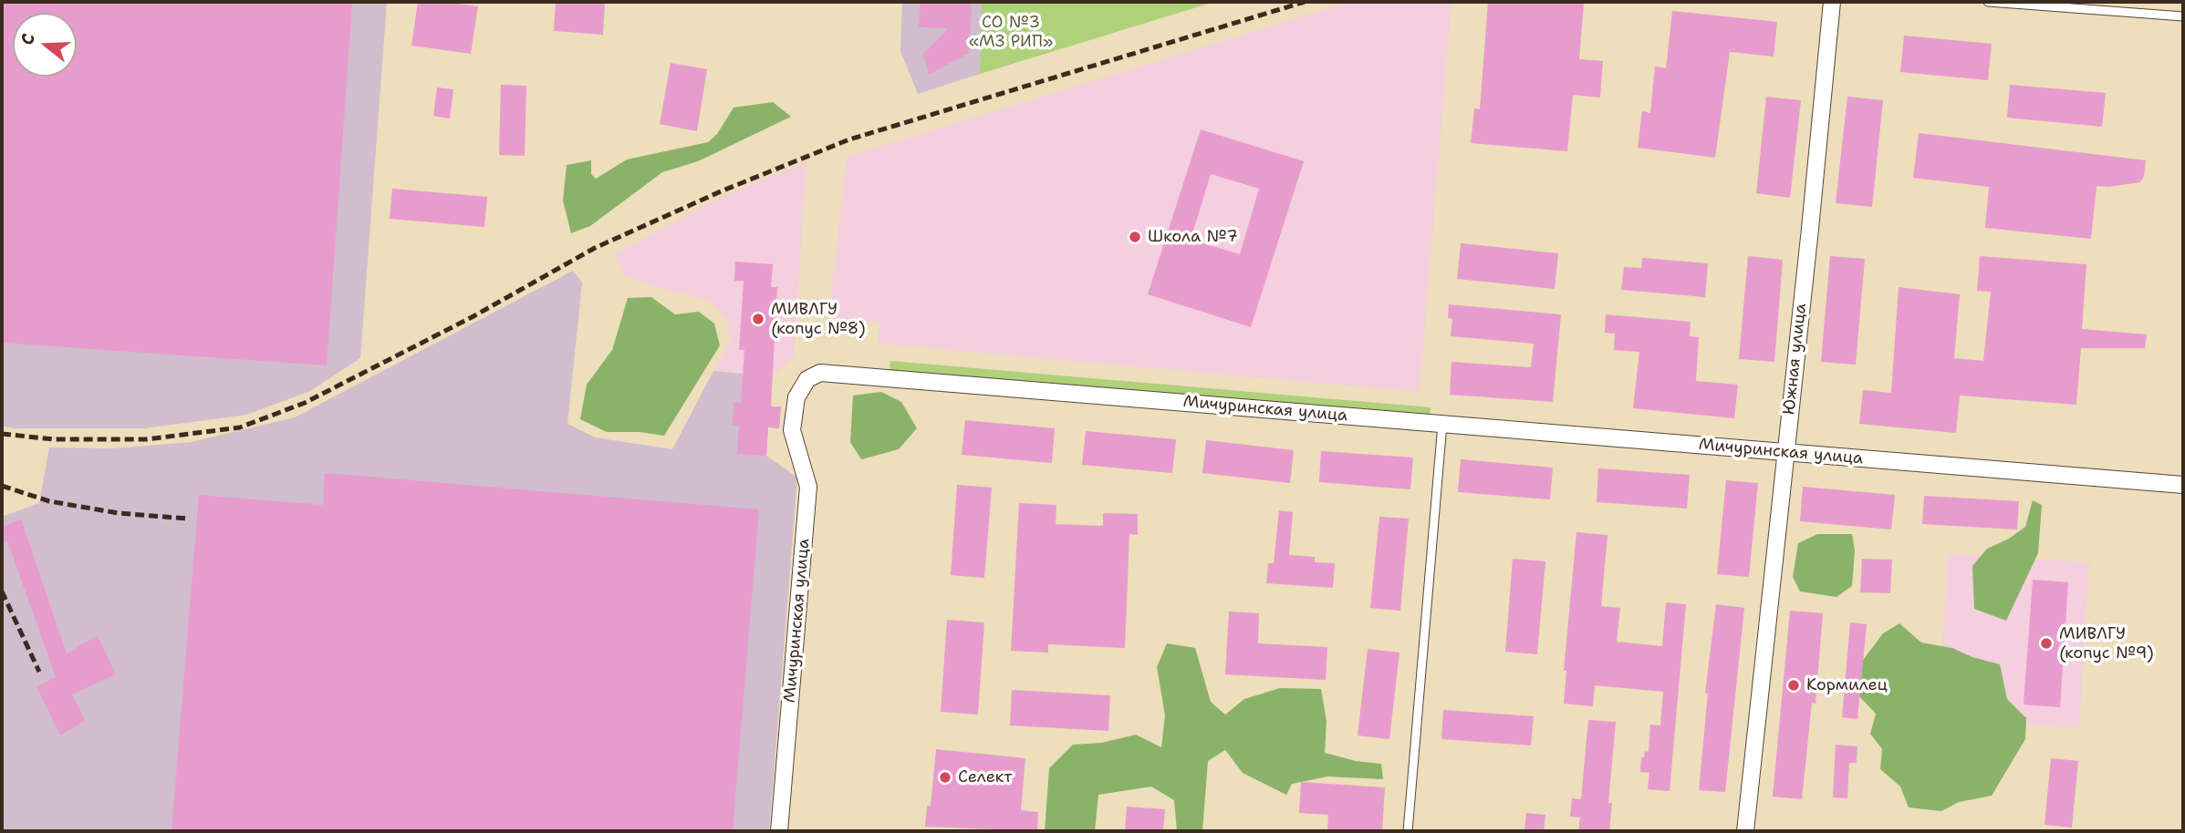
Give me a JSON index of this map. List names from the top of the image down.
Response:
{
  "streets": {
    "street": ["Южная улица", "Мичуринская улица"]
  },
  "crossings": [
    ["Южная улица", "Мичуринская улица"]
  ],
  "parks": ["СО №3 «МЗ РИП»"],
  "places": [
    "Школа №7",
    "МИВЛГУ (копус №8)",
    "МИВЛГУ (копус №9)",
    "Кормилец",
    "Селект"
  ],
  "north": "left"
}
